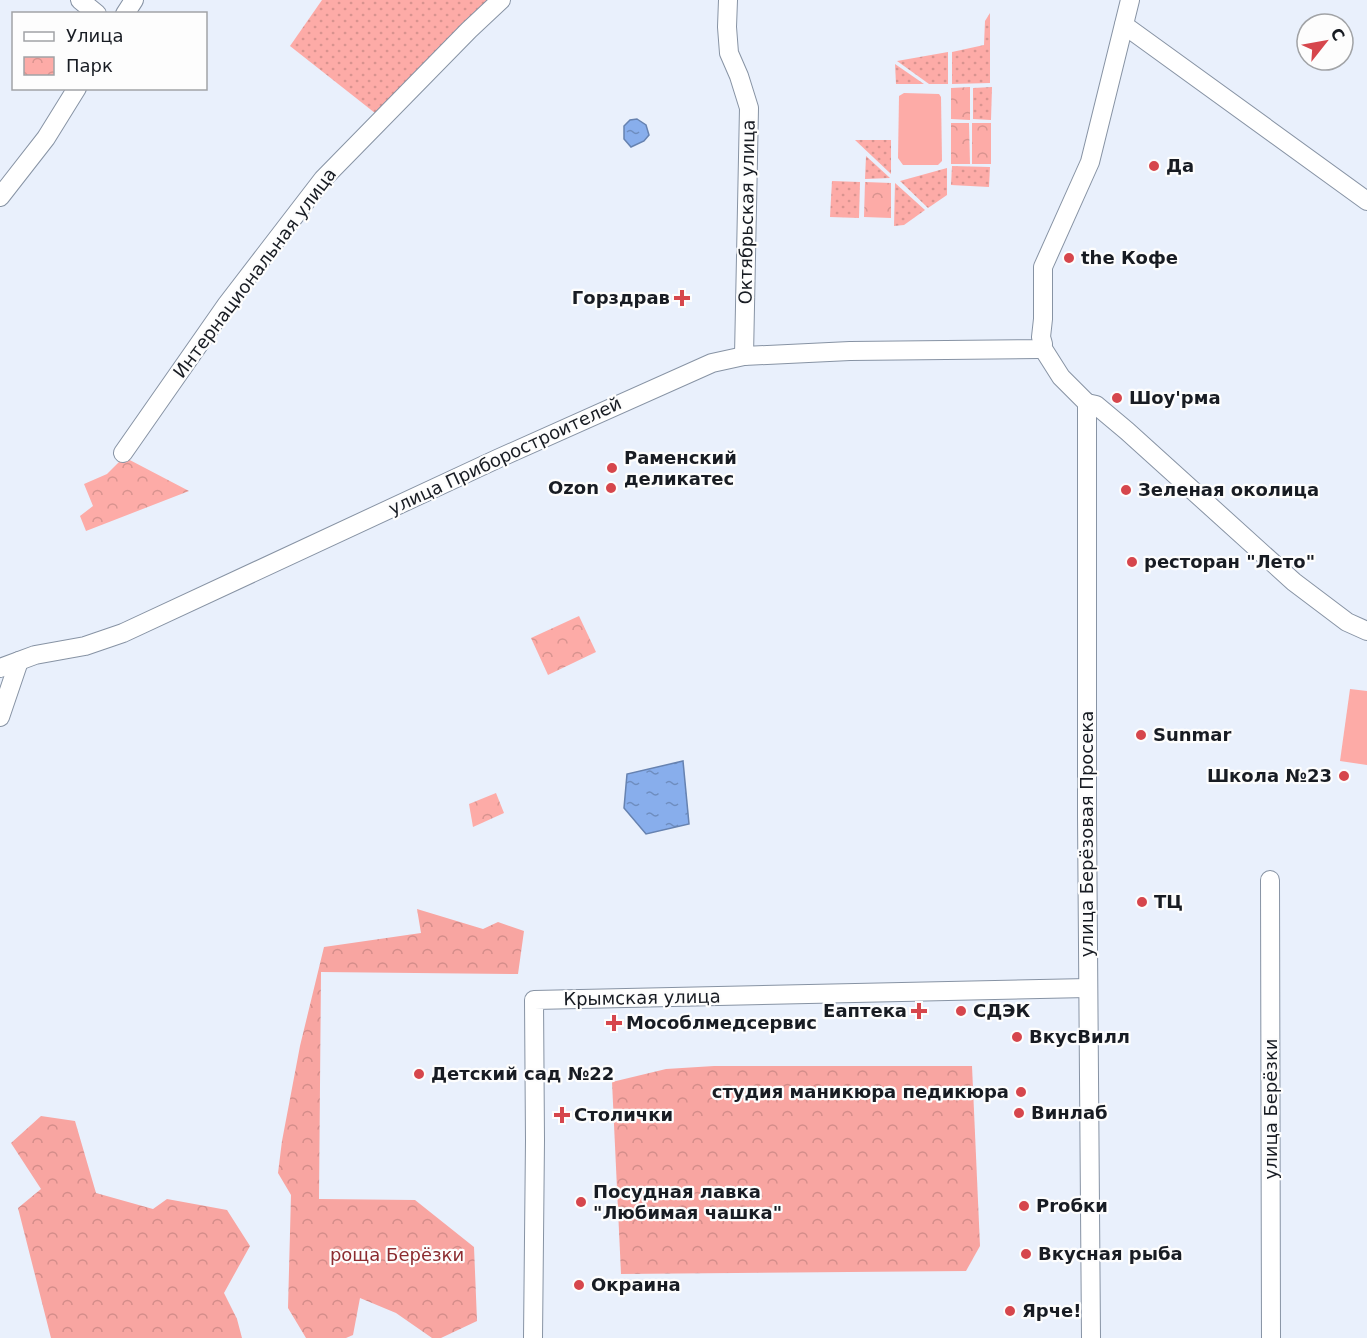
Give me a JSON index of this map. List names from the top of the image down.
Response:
{
  "streets": {
    "street": [
      "Октябрьская улица",
      "Интернациональная улица",
      "улица Приборостроителей",
      "улица Берёзовая Просека",
      "Крымская улица",
      "улица Берёзки"
    ]
  },
  "crossings": [
    ["Октябрьская улица", "улица Приборостроителей"],
    ["улица Берёзовая Просека", "Крымская улица"]
  ],
  "parks": ["роща Берёзки"],
  "places": {
    "other": [
      "Да",
      "the Кофе",
      "Шоу'рма",
      "Раменский деликатес",
      "Ozon",
      "Зеленая околица",
      "ресторан \"Лето\"",
      "Sunmar",
      "Школа №23",
      "ТЦ",
      "СДЭК",
      "ВкусВилл",
      "Детский сад №22",
      "студия маникюра педикюра",
      "Винлаб",
      "Посудная лавка \"Любимая чашка\"",
      "Proбки",
      "Вкусная рыба",
      "Окраина",
      "Ярче!"
    ],
    "health": [
      "Горздрав",
      "Еаптека",
      "Мособлмедсервис",
      "Столички"
    ]
  },
  "legend": ["Улица", "Парк"],
  "north": "top right"
}
